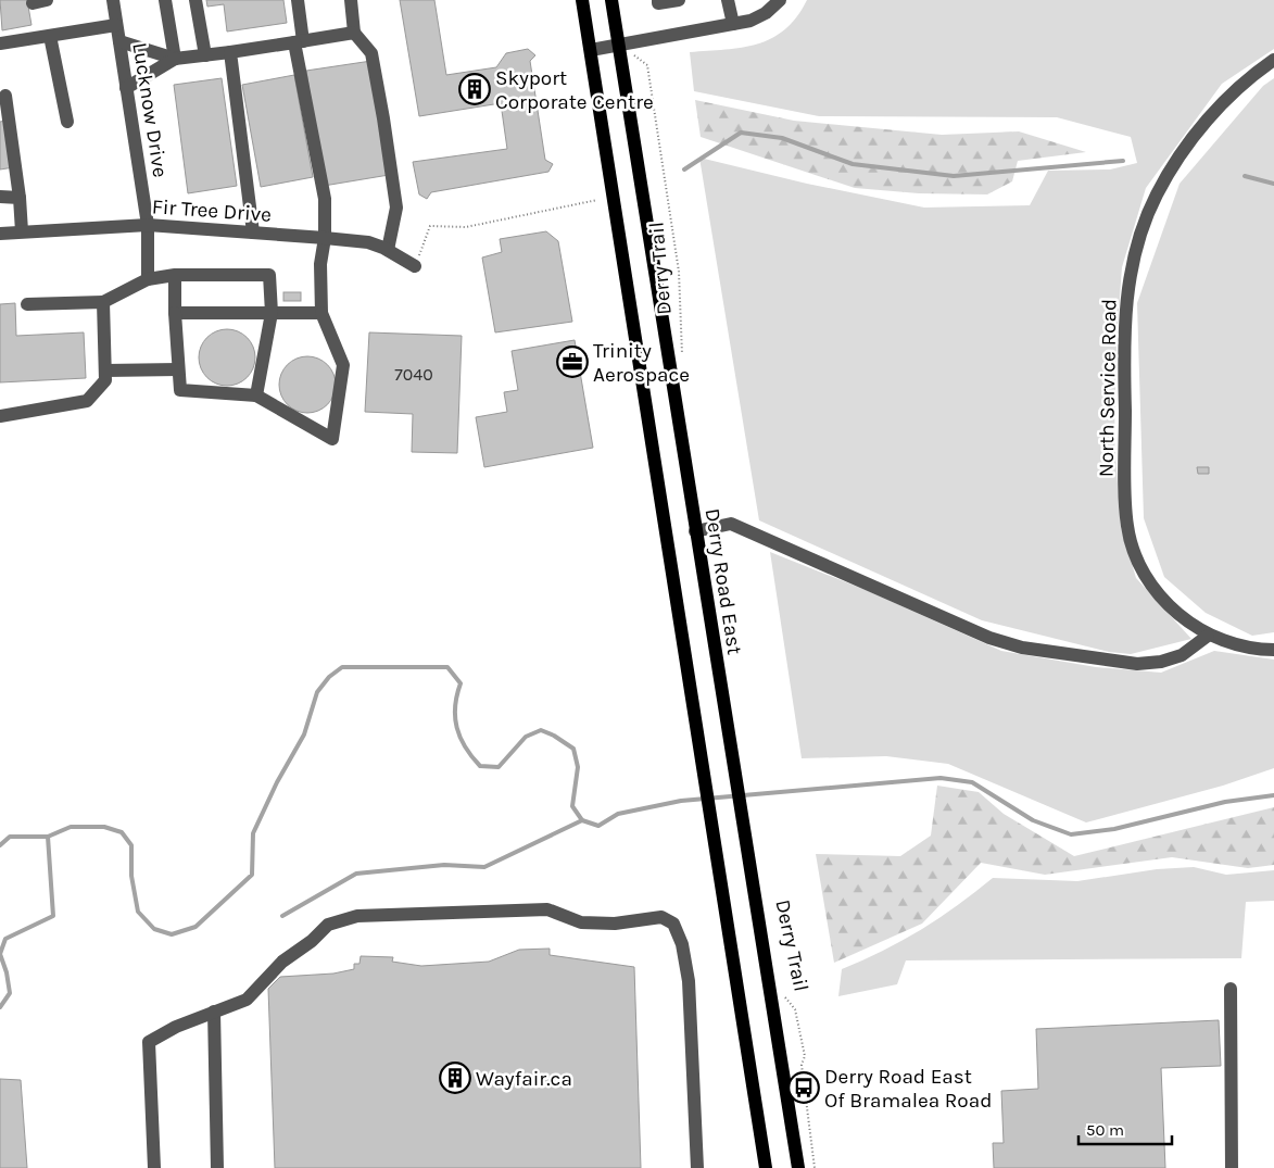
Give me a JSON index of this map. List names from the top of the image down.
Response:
{
  "streets": {
    "main road": ["Derry Road East"],
    "street": ["Lucknow Drive", "Fir Tree Drive", "North Service Road"],
    "path": ["Derry Trail"]
  },
  "crossings": [
    ["Lucknow Drive", "Fir Tree Drive"],
    ["Derry Trail", "Derry Road East"]
  ],
  "places": {
    "building": ["Skyport Corporate Centre", "Wayfair.ca"],
    "office": ["Trinity Aerospace"],
    "bus stop": ["Derry Road East Of Bramalea Road"]
  },
  "house_numbers": ["7040"],
  "scale_bar": "50 m"
}
